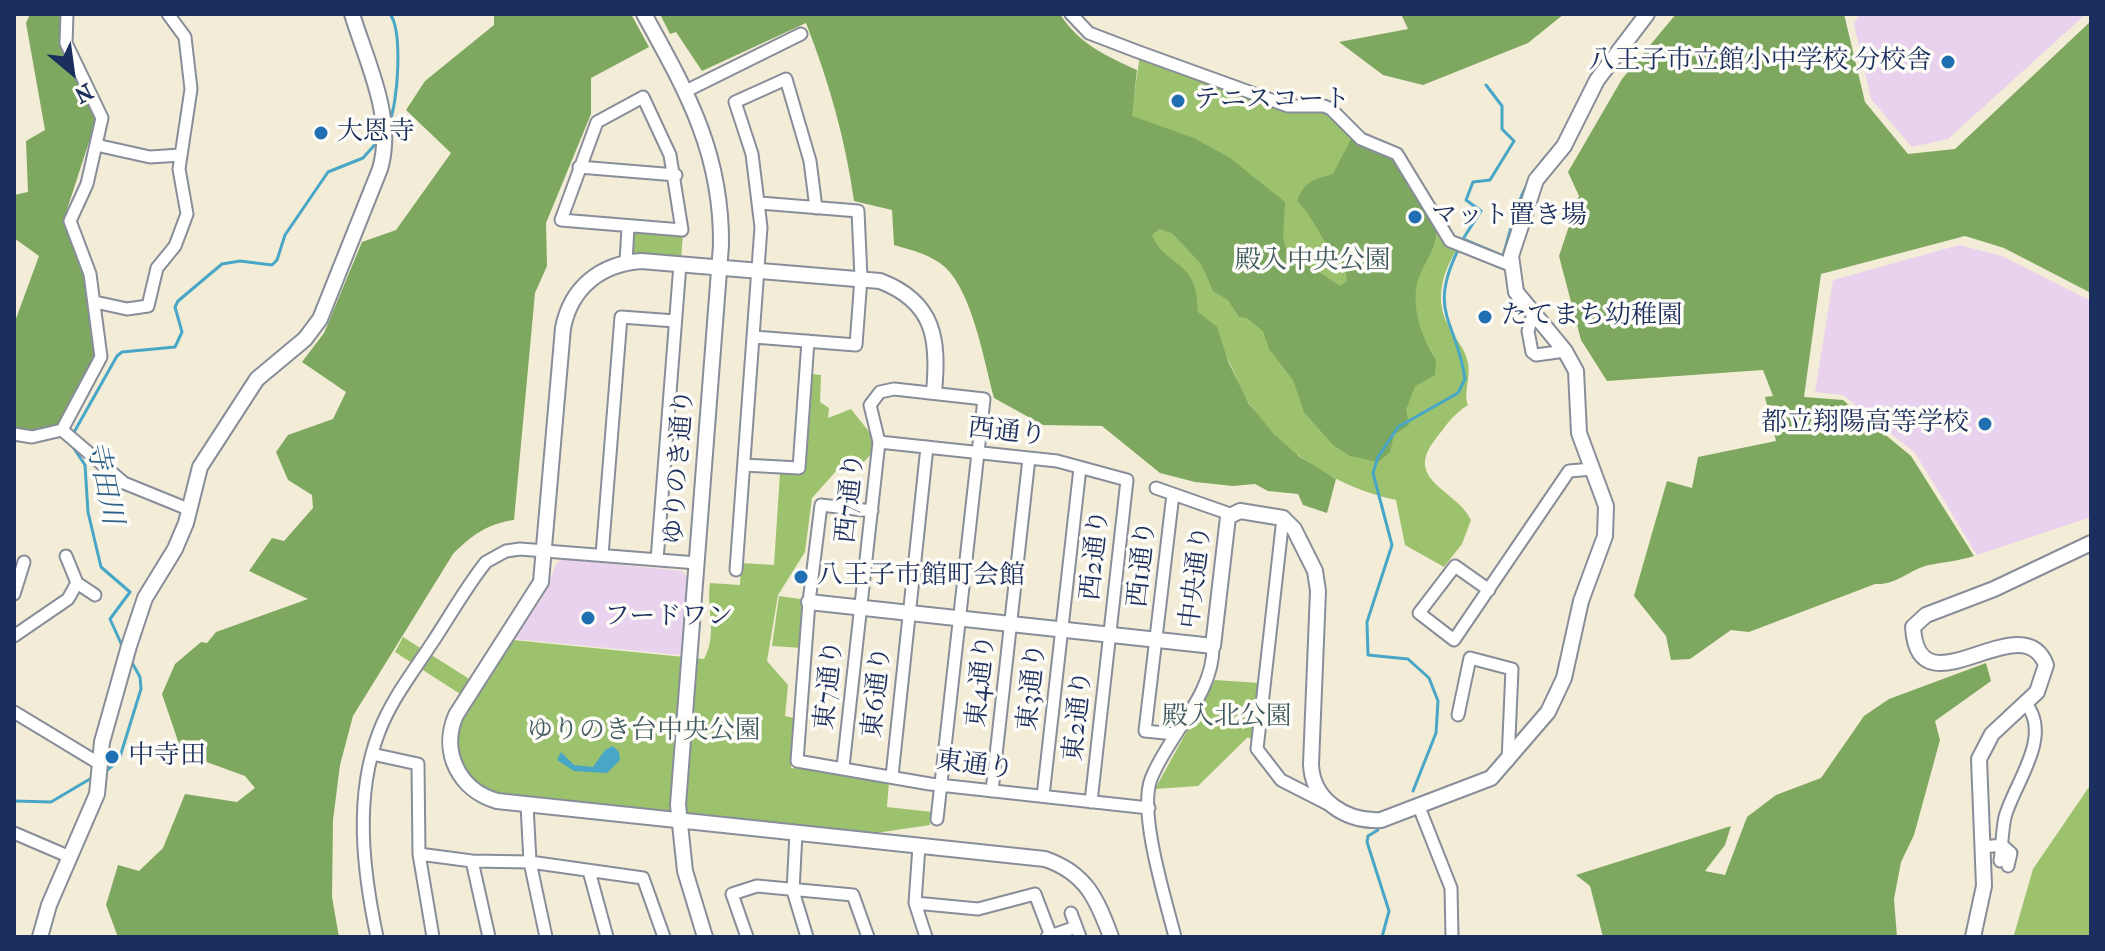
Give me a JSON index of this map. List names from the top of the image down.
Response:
{
  "streets": {
    "street": [
      "西通り",
      "ゆりのき通り",
      "西7通り",
      "西2通り",
      "西1通り",
      "中央通り",
      "東4通り",
      "東7通り",
      "東3通り",
      "東6通り",
      "東2通り",
      "東通り"
    ]
  },
  "crossings": [
    ["西通り", "西7通り"],
    ["西通り", "西2通り"],
    ["西通り", "東4通り"],
    ["西通り", "東3通り"],
    ["西通り", "東6通り"],
    ["西7通り", "中央通り"],
    ["西7通り", "東7通り"],
    ["西2通り", "中央通り"],
    ["西2通り", "東2通り"],
    ["西1通り", "中央通り"],
    ["中央通り", "東4通り"],
    ["中央通り", "東7通り"],
    ["中央通り", "東3通り"],
    ["中央通り", "東6通り"],
    ["中央通り", "東2通り"],
    ["中央通り", "東通り"],
    ["東4通り", "東通り"],
    ["東7通り", "東通り"],
    ["東3通り", "東通り"],
    ["東6通り", "東通り"],
    ["東2通り", "東通り"]
  ],
  "water": ["寺田川"],
  "parks": ["殿入中央公園", "殿入北公園", "ゆりのき台中央公園"],
  "places": [
    "八王子市立館小中学校 分校舎",
    "テニスコート",
    "大恩寺",
    "マット置き場",
    "たてまち幼稚園",
    "都立翔陽高等学校",
    "八王子市館町会館",
    "フードワン",
    "中寺田"
  ],
  "north": "bottom right"
}
